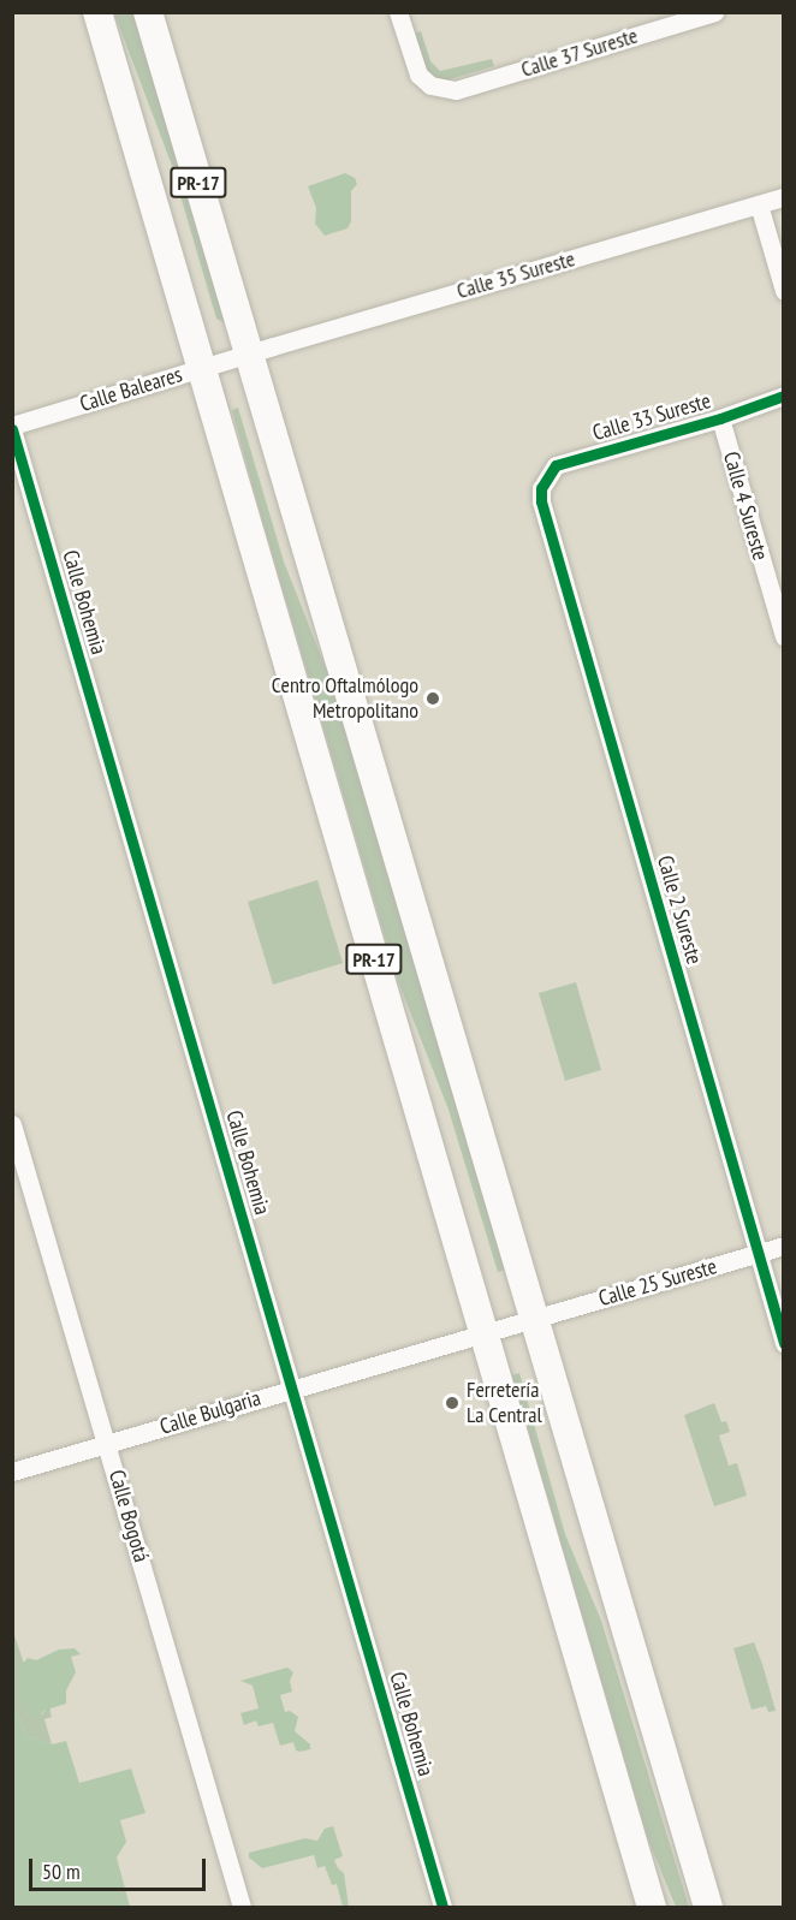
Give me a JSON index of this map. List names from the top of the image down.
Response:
{
  "streets": {
    "main road": ["PR-17"],
    "street": [
      "Calle 37 Sureste",
      "Calle 35 Sureste",
      "Calle Baleares",
      "Calle 33 Sureste",
      "Calle 4 Sureste",
      "Calle Bohemia",
      "Calle 2 Sureste",
      "Calle 25 Sureste",
      "Calle Bulgaria",
      "Calle Bogotá"
    ]
  },
  "crossings": [
    ["PR-17", "Calle 35 Sureste"],
    ["PR-17", "Calle Baleares"],
    ["PR-17", "Calle 25 Sureste"],
    ["PR-17", "Calle Bulgaria"],
    ["Calle 35 Sureste", "Calle Baleares"],
    ["Calle Baleares", "Calle Bohemia"],
    ["Calle 33 Sureste", "Calle 4 Sureste"],
    ["Calle 33 Sureste", "Calle 2 Sureste"],
    ["Calle Bohemia", "Calle Bulgaria"],
    ["Calle 2 Sureste", "Calle 25 Sureste"],
    ["Calle 25 Sureste", "Calle Bulgaria"],
    ["Calle Bulgaria", "Calle Bogotá"]
  ],
  "places": ["Centro Oftalmólogo Metropolitano", "Ferretería La Central"],
  "scale_bar": "50 m"
}
